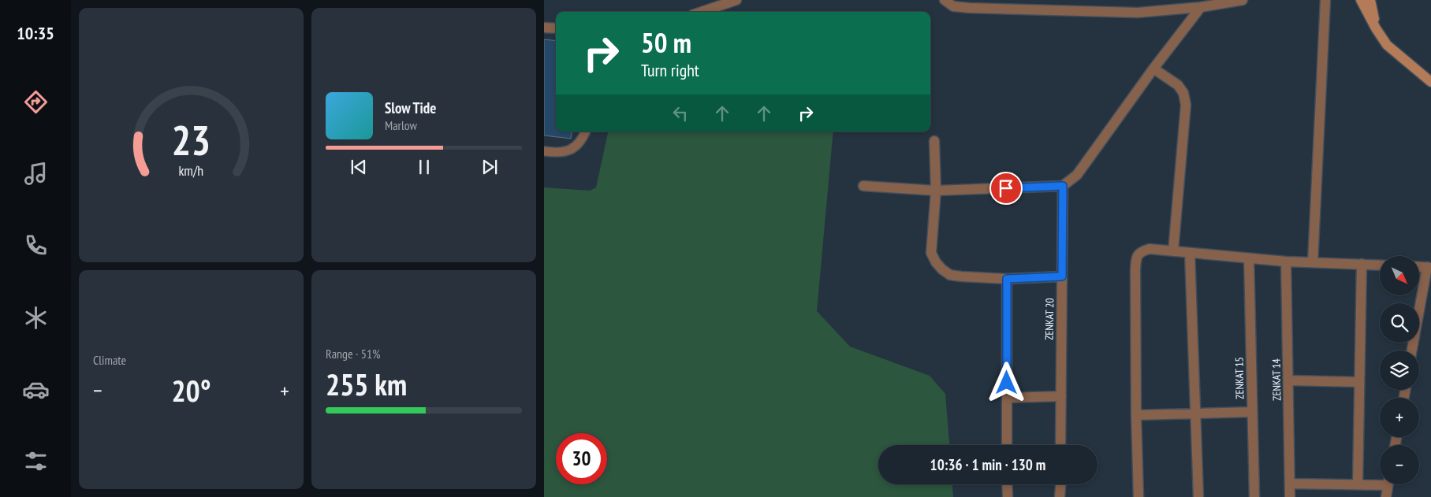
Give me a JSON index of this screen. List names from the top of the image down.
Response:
{
  "streets": {
    "street": ["ZENKAT 20", "ZENKAT 15", "ZENKAT 14"]
  },
  "north": "bottom right",
  "page": {
    "tabs": "10:35",
    "turn": ["50 m", "Turn right"],
    "song": ["Slow Tide", "Marlow"],
    "map_buttons": ["+", "−"],
    "tile": [
      "Climate",
      ["Range · 51%", "255 km"]
    ],
    "heat": ["−", "20°", "+"],
    "limit": "30",
    "trip": "10:36 · 1 min · 130 m",
    "gauge": ["23", "km/h"]
  }
}
